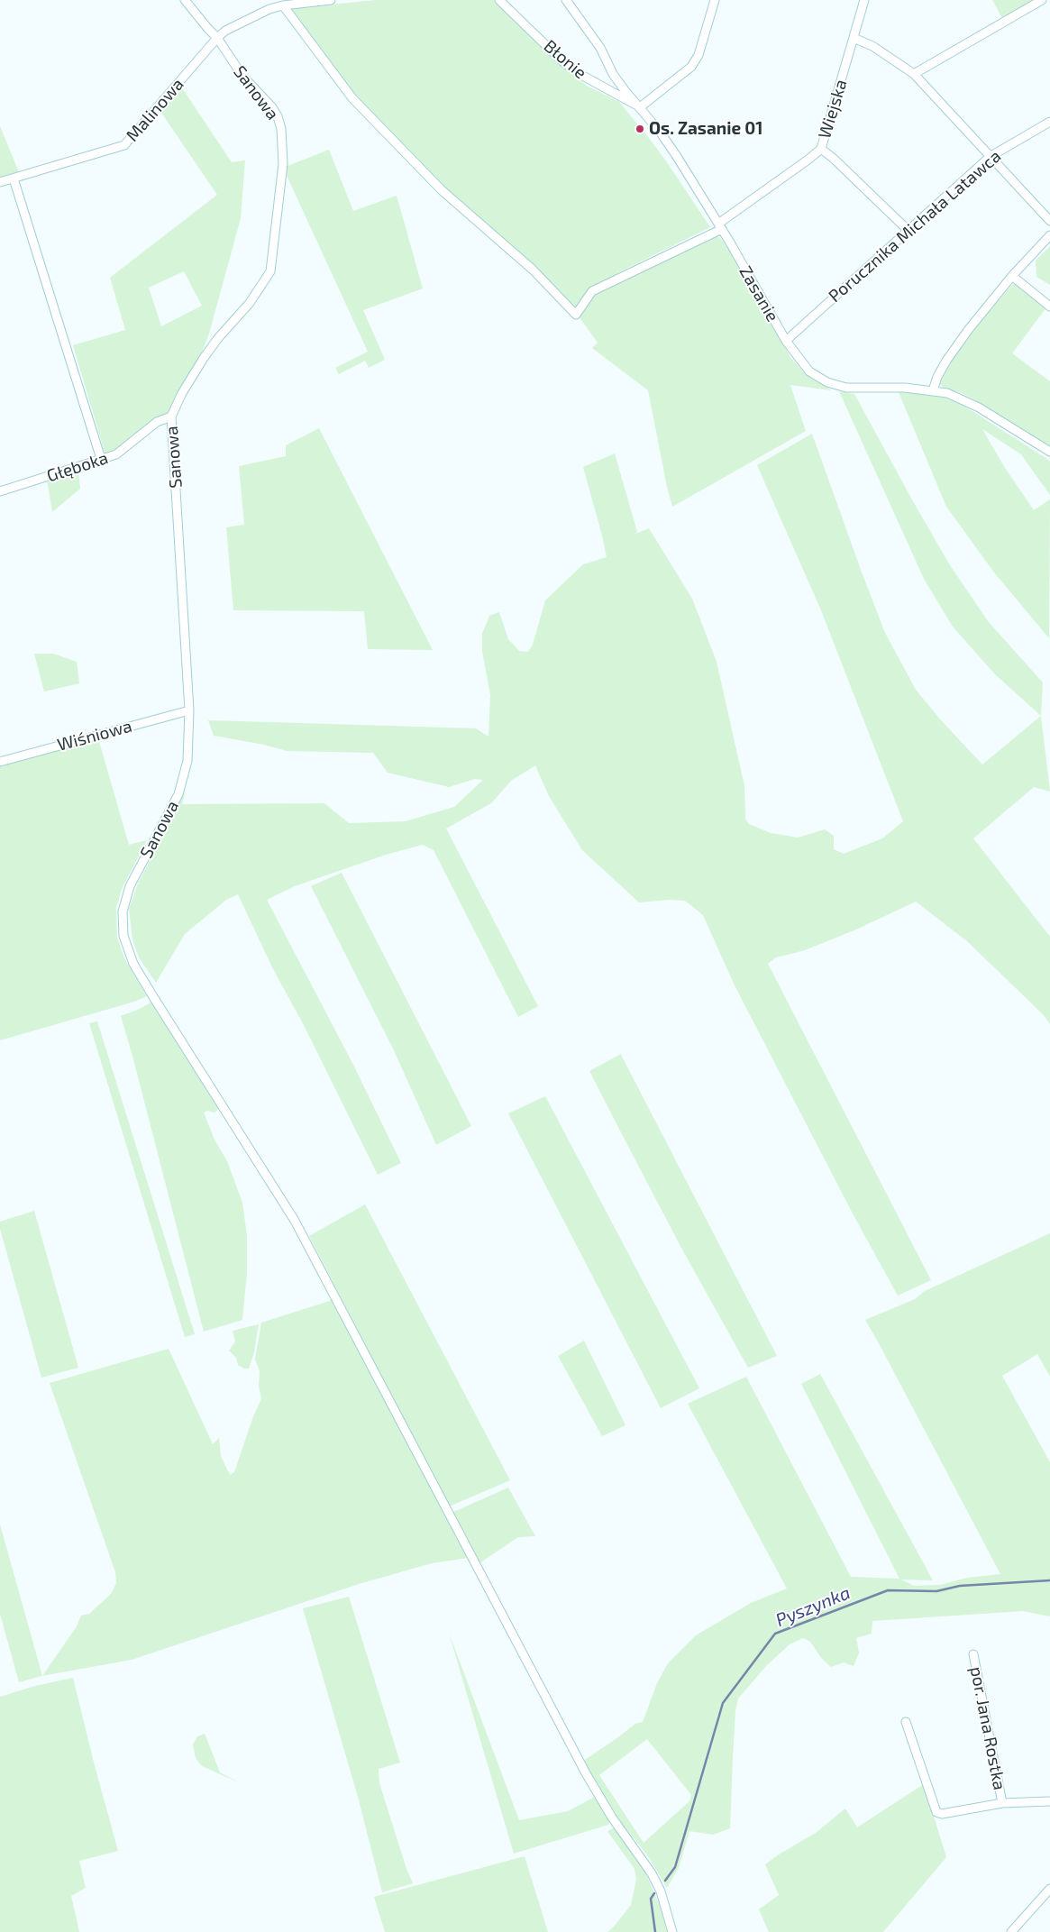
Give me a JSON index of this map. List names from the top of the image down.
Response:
{
  "streets": {
    "street": [
      "Błonie",
      "Sanowa",
      "Wiejska",
      "Malinowa",
      "Porucznika Michała Latawca",
      "Zasanie",
      "Głęboka",
      "Wiśniowa",
      "por. Jana Rostka"
    ]
  },
  "crossings": [
    ["Błonie", "Zasanie"],
    ["Sanowa", "Malinowa"],
    ["Sanowa", "Głęboka"],
    ["Sanowa", "Wiśniowa"],
    ["Wiejska", "Malinowa"],
    ["Wiejska", "Zasanie"],
    ["Porucznika Michała Latawca", "Zasanie"]
  ],
  "water": ["Pyszynka"],
  "places": ["Os. Zasanie 01"]
}
